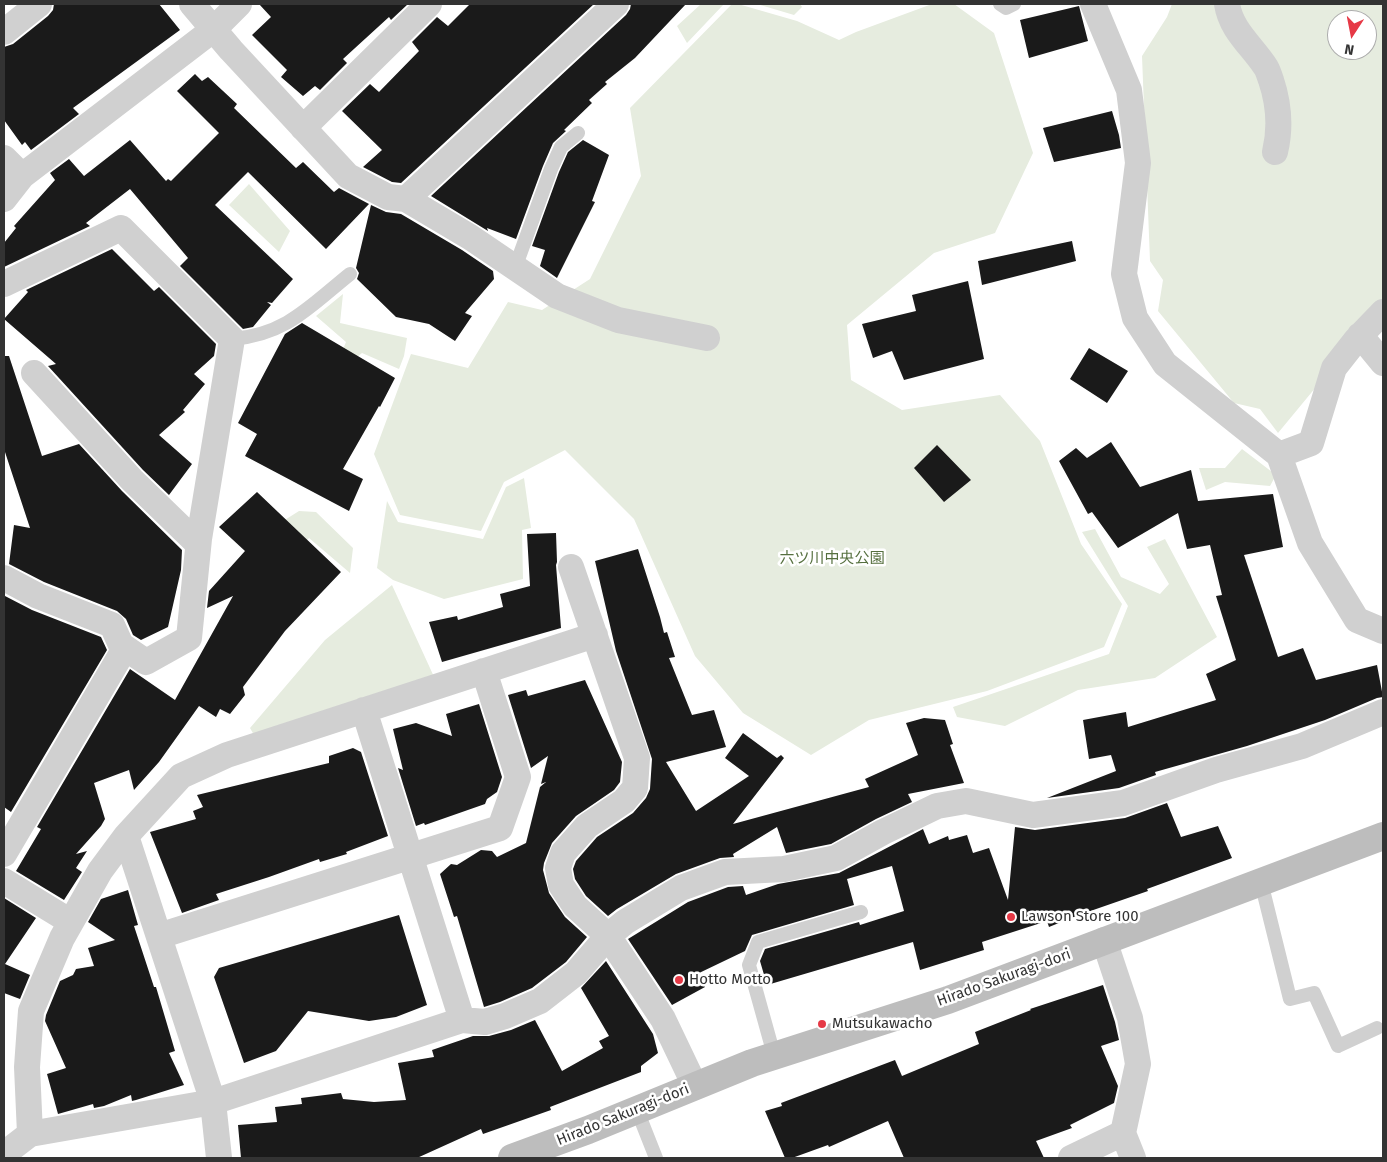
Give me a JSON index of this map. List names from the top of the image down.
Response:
{
  "streets": {
    "main road": ["Hirado Sakuragi-dori"]
  },
  "parks": ["六ツ川中央公園"],
  "places": ["Lawson Store 100", "Hotto Motto", "Mutsukawacho"],
  "north": "bottom"
}
